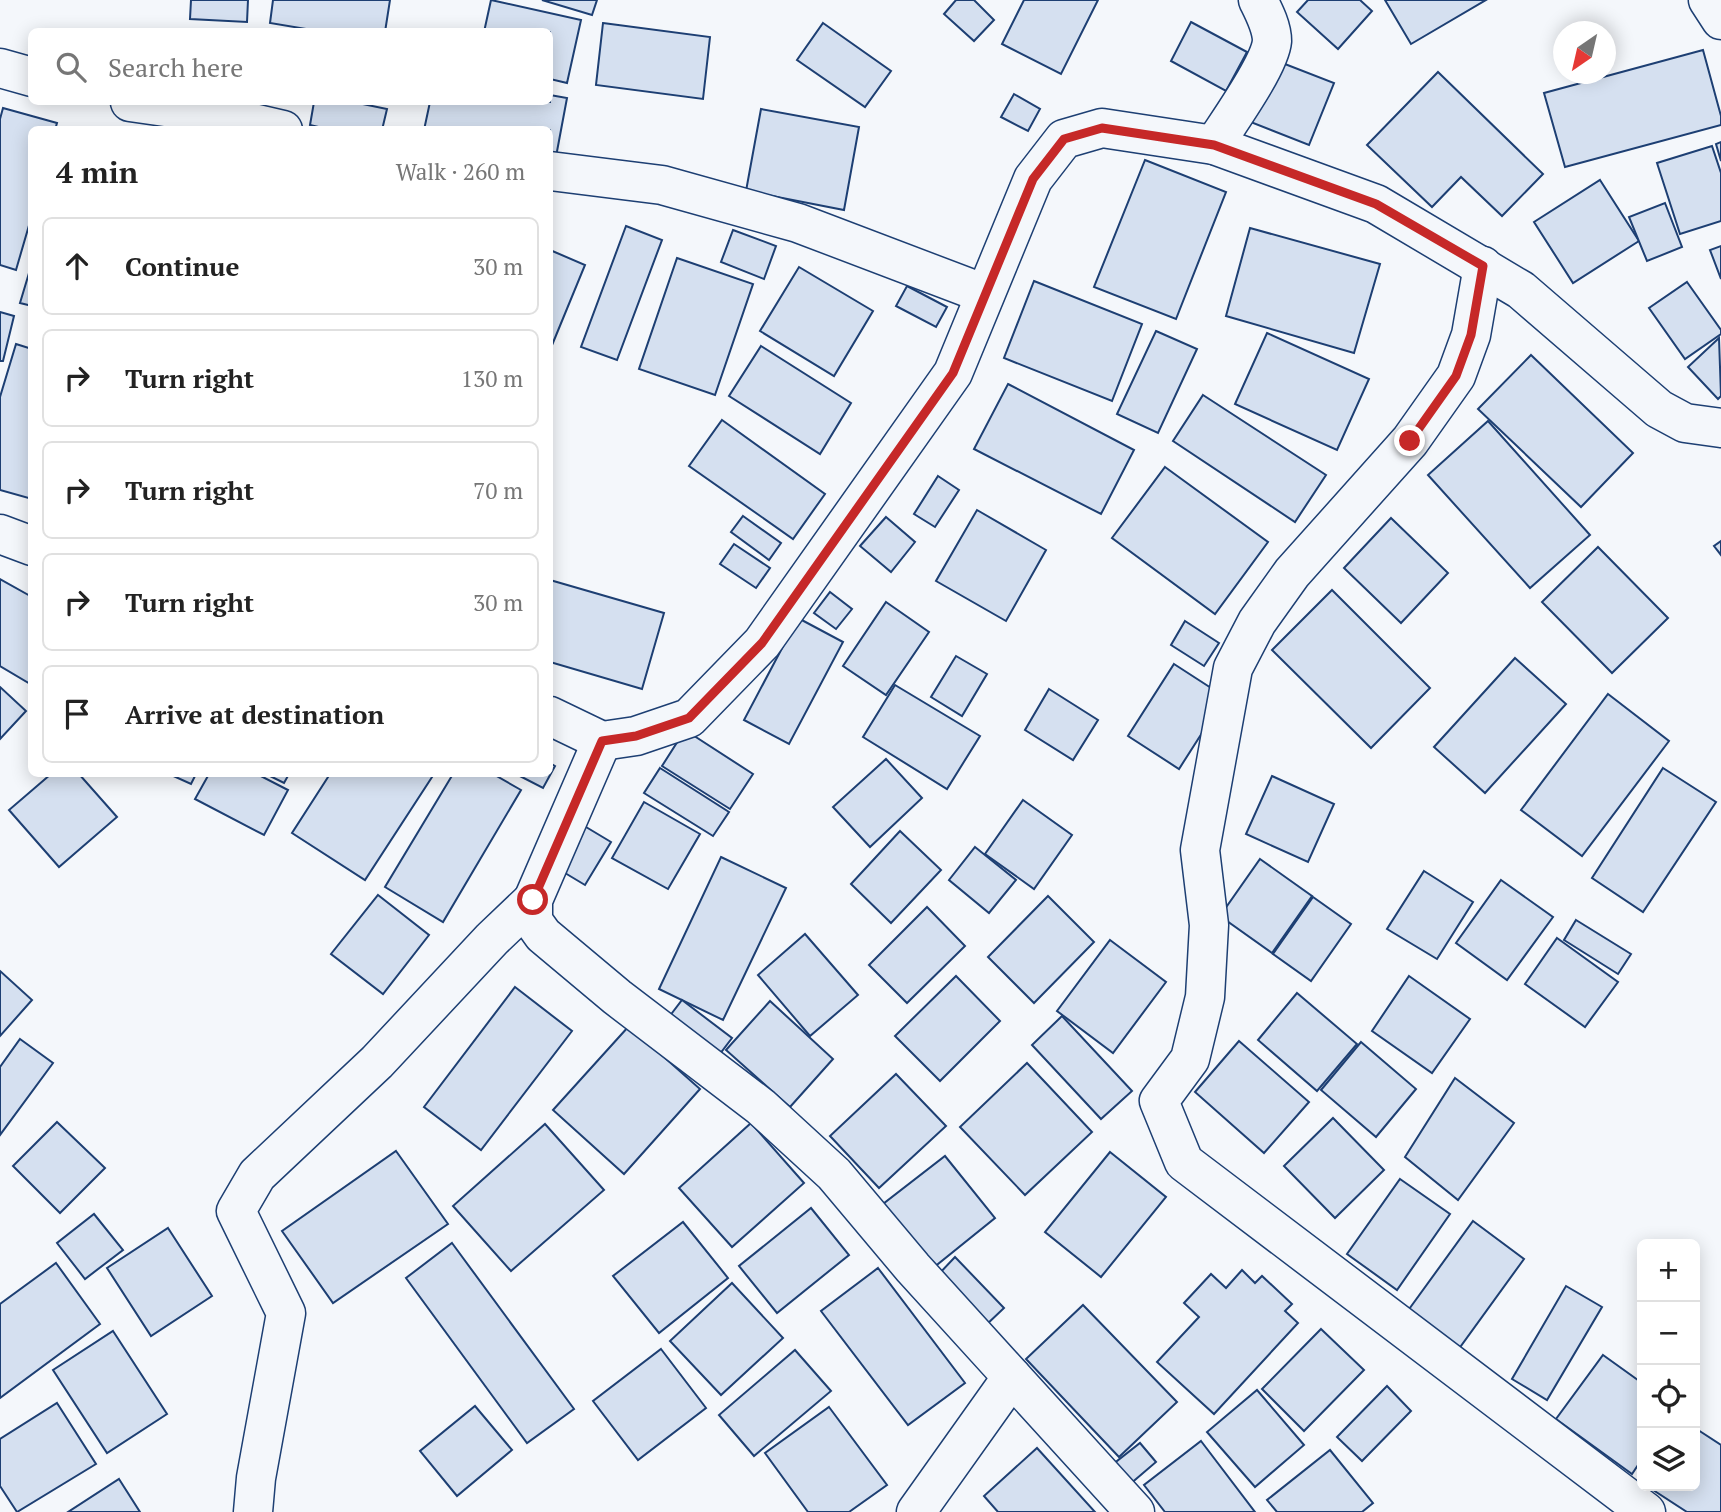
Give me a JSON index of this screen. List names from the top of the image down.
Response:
{
  "north": "bottom left",
  "page": {
    "search": "Search here",
    "heading": ["4 min", "Walk · 260 m"],
    "list": [
      ["Continue", "30 m"],
      ["Turn right", "130 m"],
      ["Turn right", "70 m"],
      ["Turn right", "30 m"],
      "Arrive at destination"
    ],
    "map_buttons": ["+", "−"]
  }
}
